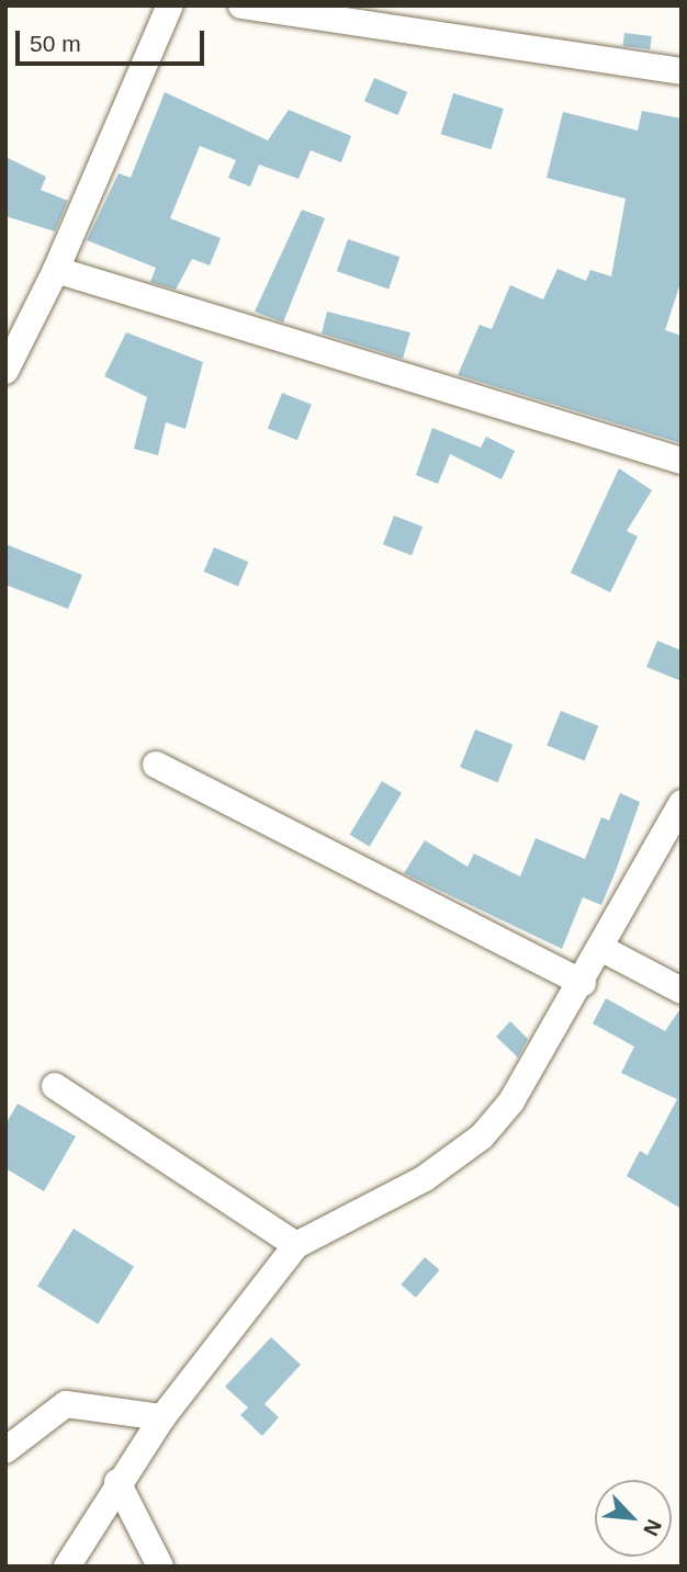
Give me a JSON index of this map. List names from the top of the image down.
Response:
{
  "scale_bar": "50 m",
  "north": "bottom right"
}
